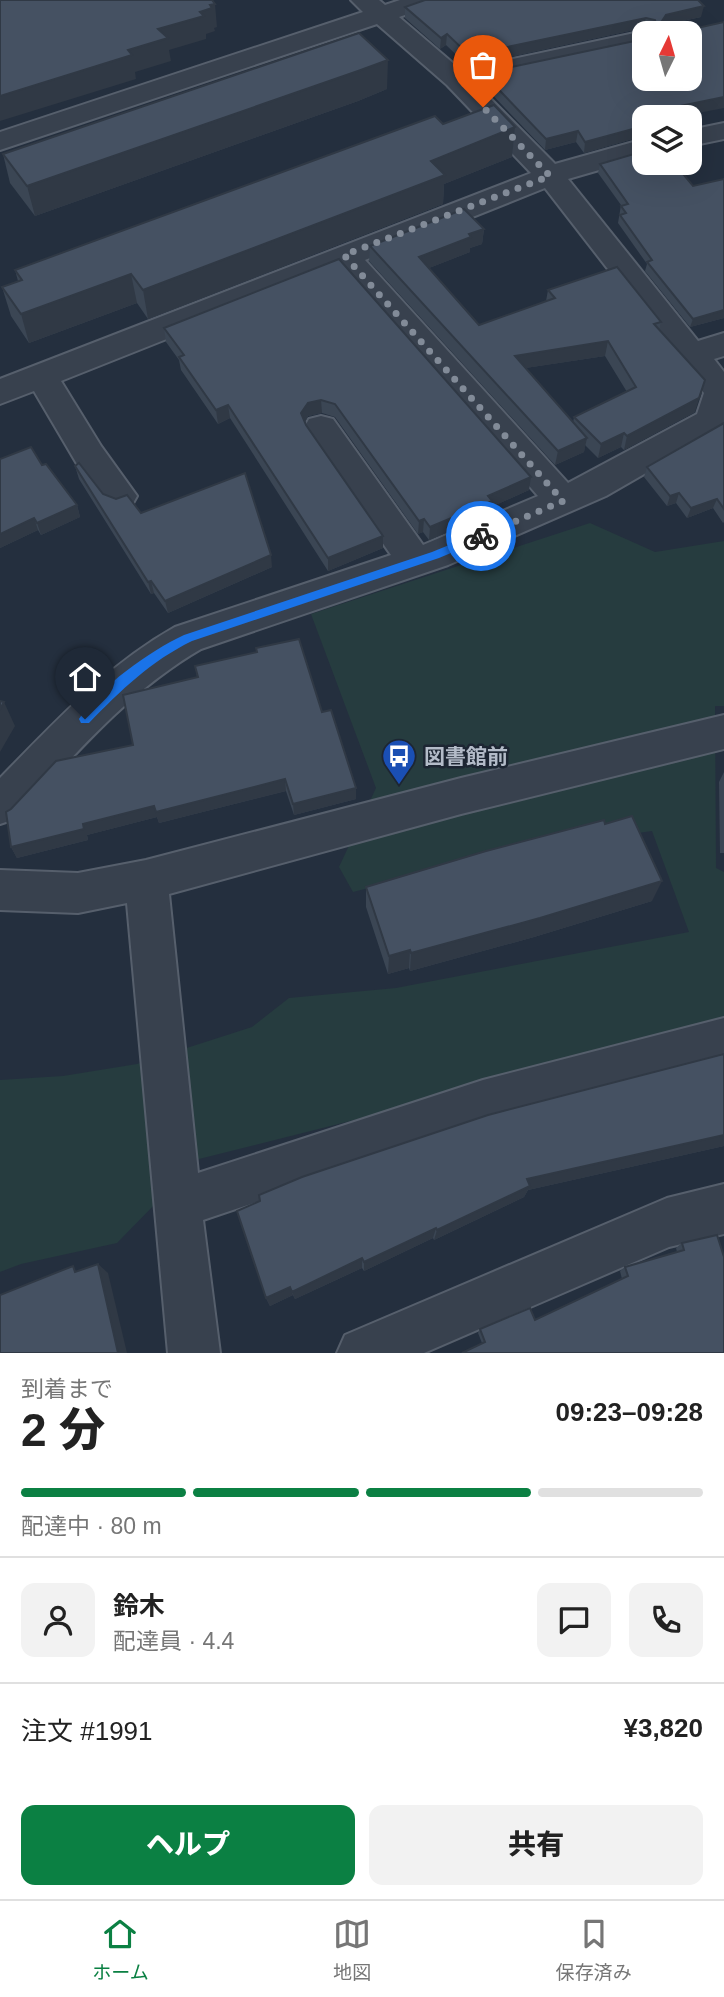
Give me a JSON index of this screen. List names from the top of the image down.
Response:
{
  "places": {
    "bus stop": ["図書館前"]
  },
  "north": "top",
  "page": {
    "heading": ["2 分", "到着まで", "09:23–09:28"],
    "panel": [
      "鈴木",
      "配達員 · 4.4",
      "注文 #1991",
      "¥3,820"
    ],
    "bar": "配達中 · 80 m",
    "buttons": ["ヘルプ", "共有"],
    "tabs": ["ホーム", "地図", "保存済み"]
  }
}
